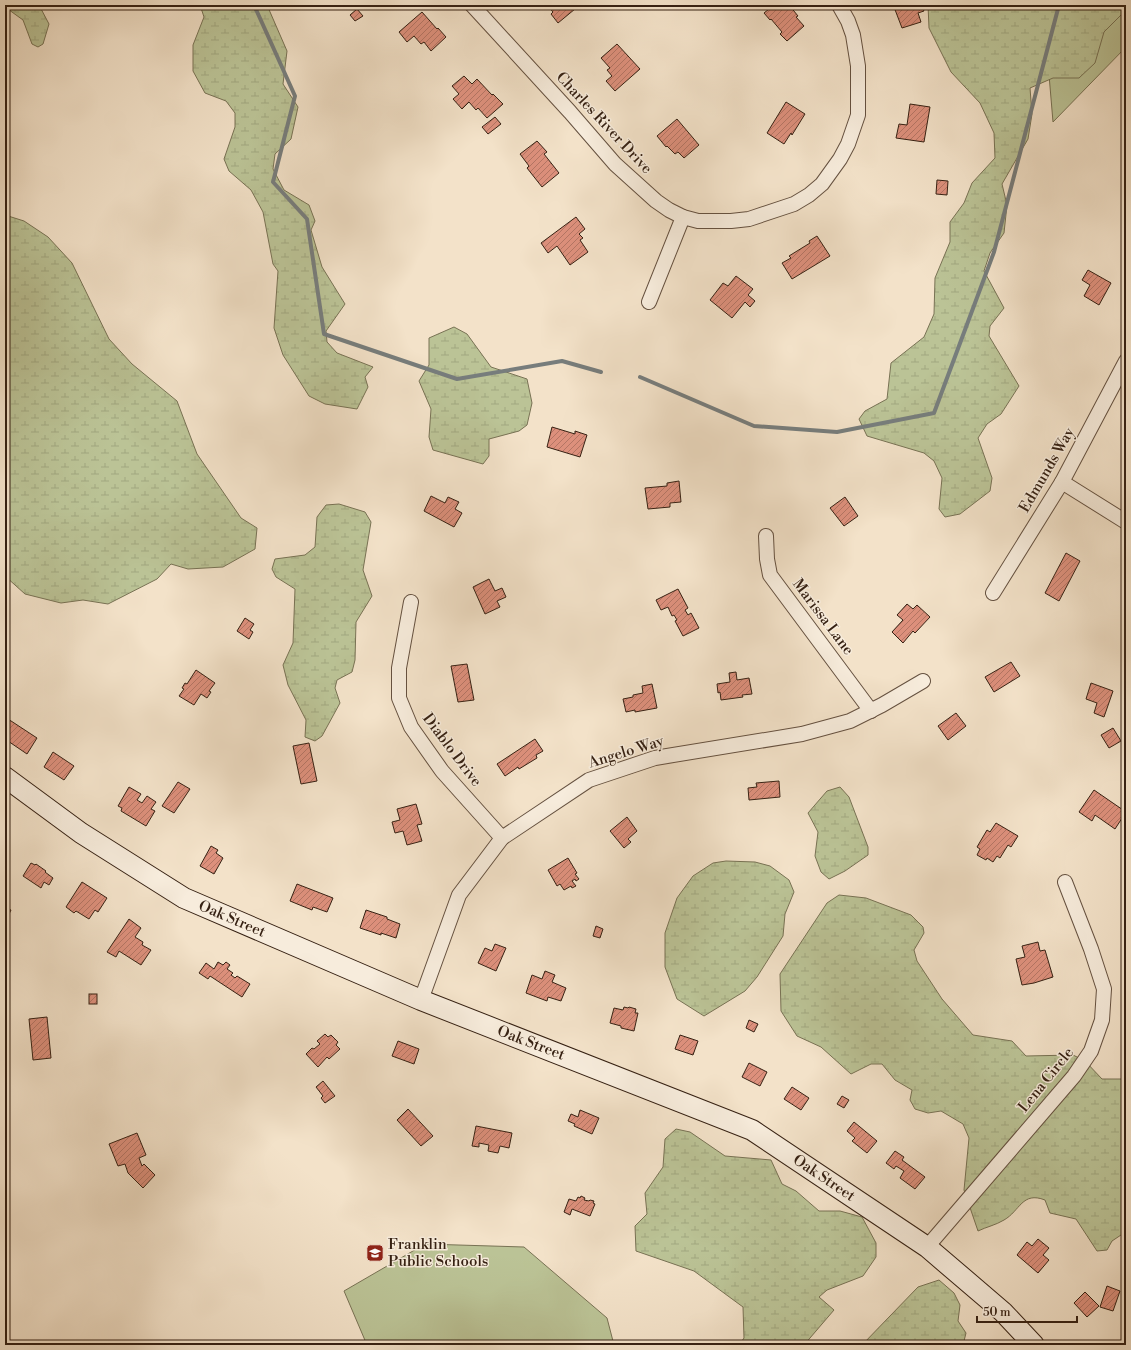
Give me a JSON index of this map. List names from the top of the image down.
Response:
{
  "streets": {
    "main road": ["Oak Street"],
    "street": [
      "Charles River Drive",
      "Edmunds Way",
      "Marissa Lane",
      "Diablo Drive",
      "Angelo Way",
      "Lena Circle"
    ]
  },
  "crossings": [
    ["Marissa Lane", "Angelo Way"],
    ["Diablo Drive", "Angelo Way"],
    ["Angelo Way", "Oak Street"],
    ["Oak Street", "Lena Circle"]
  ],
  "places": {
    "school or university": ["Franklin Public Schools"]
  },
  "scale_bar": "50 m"
}
